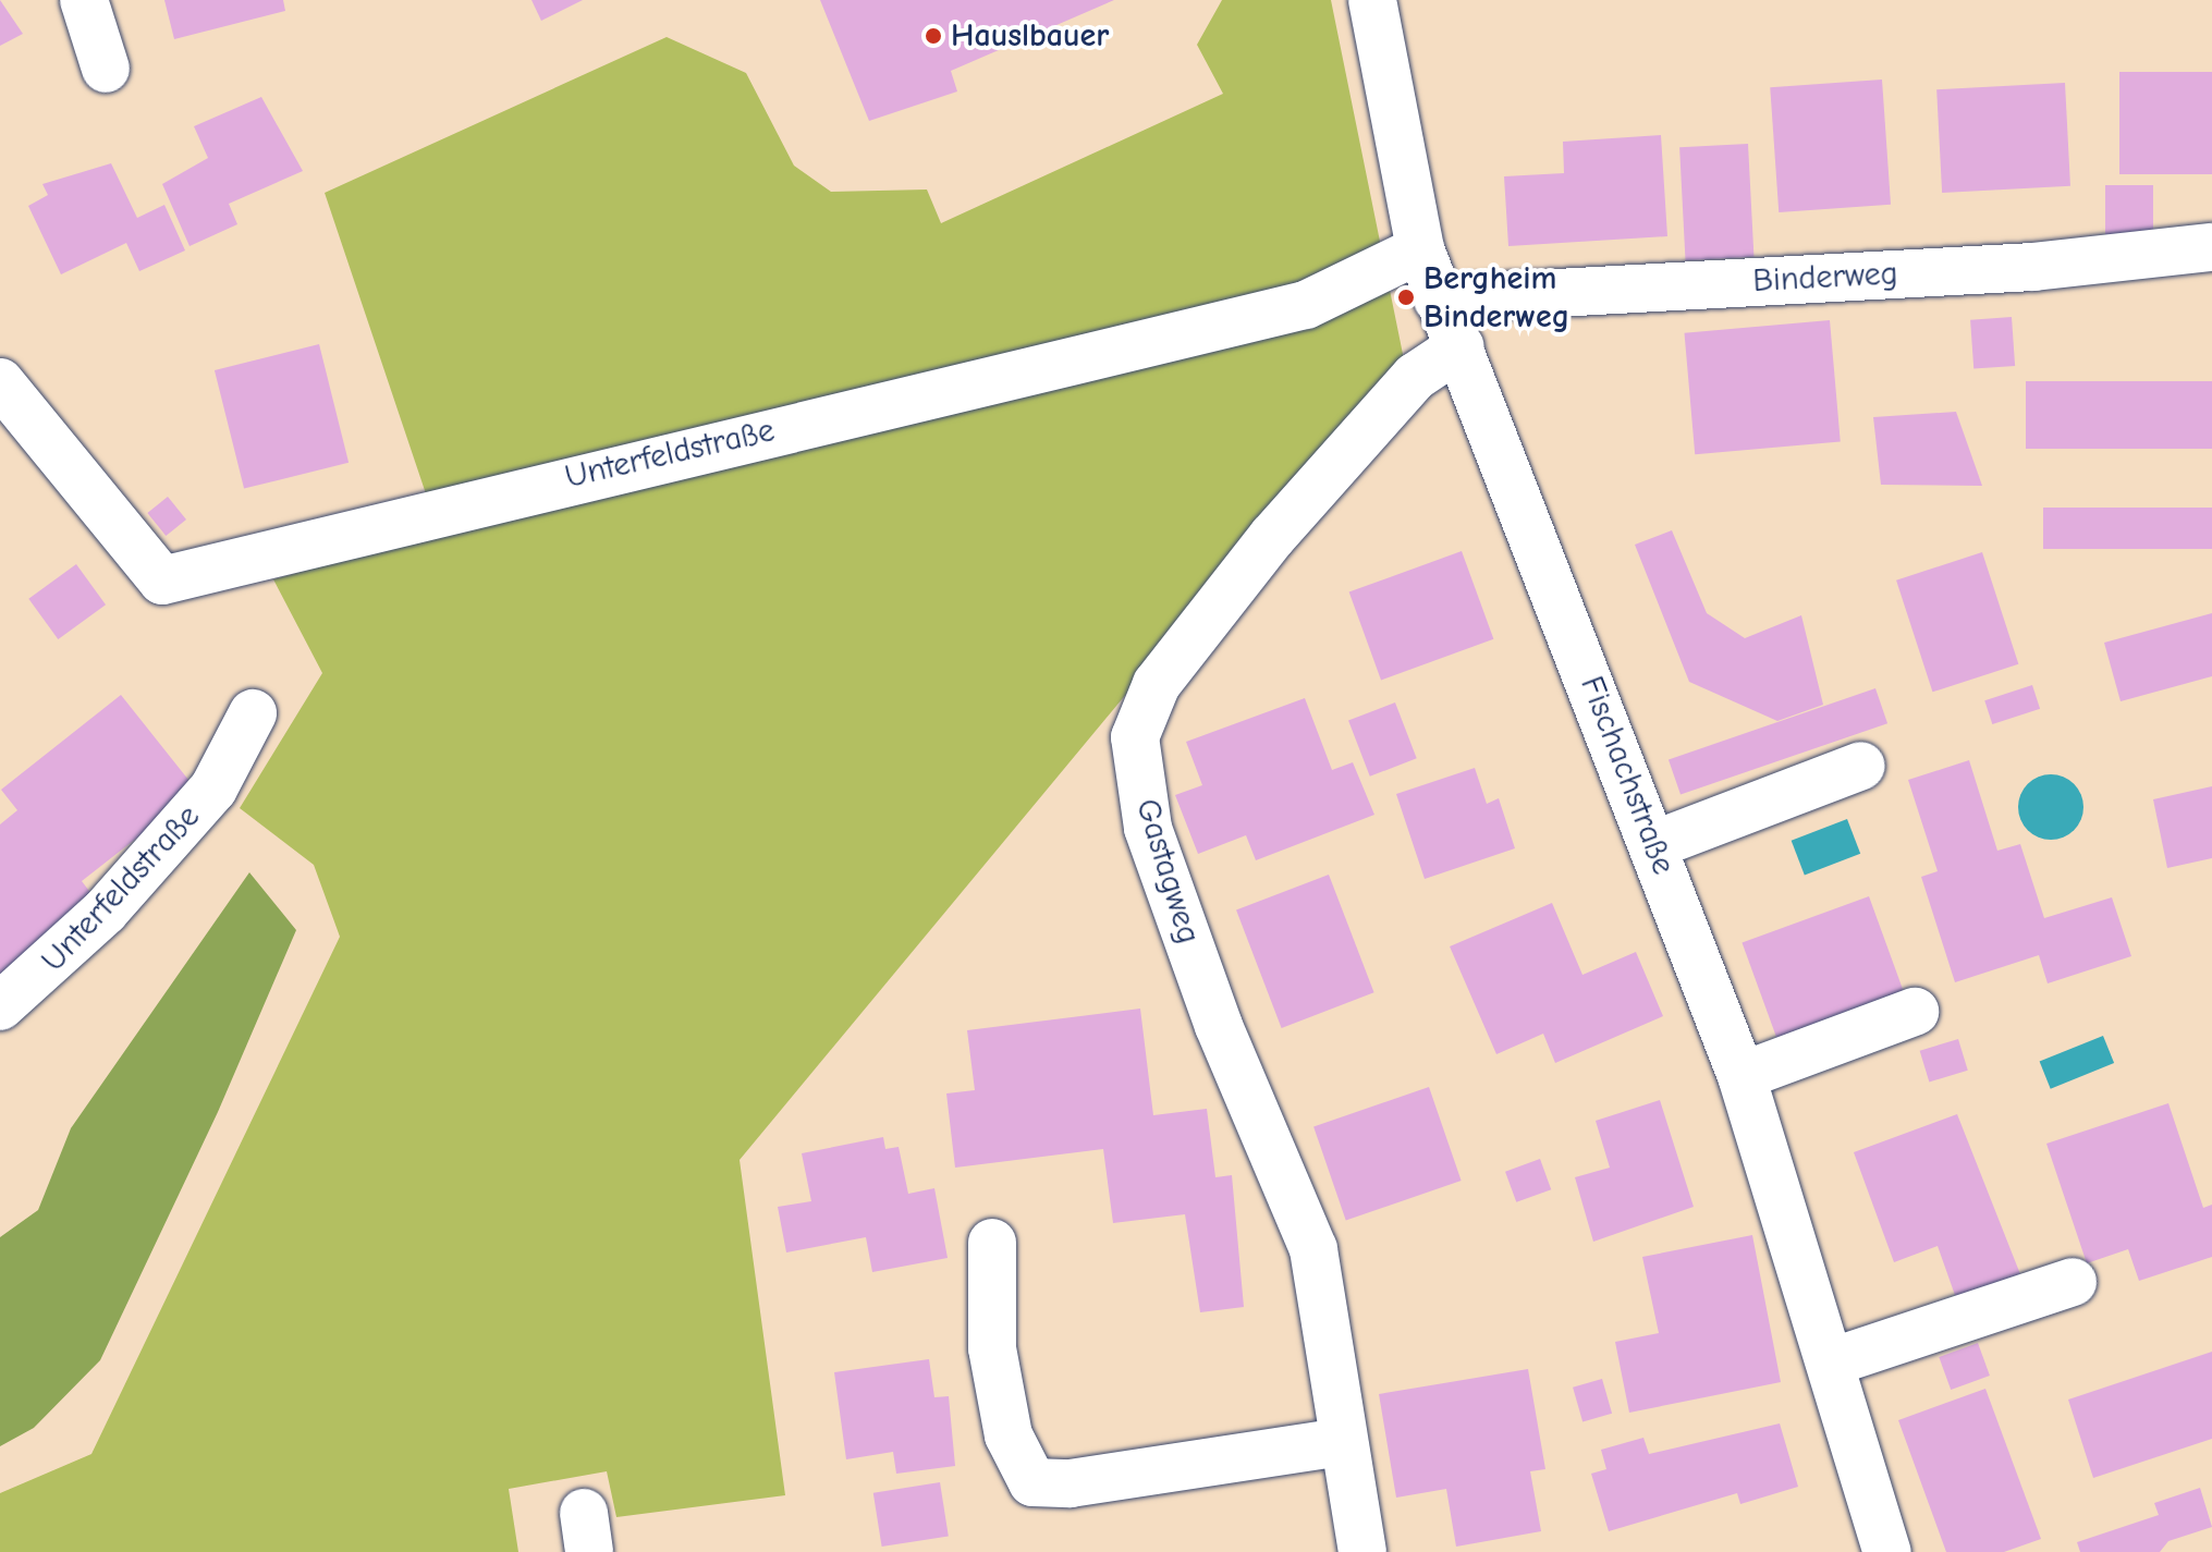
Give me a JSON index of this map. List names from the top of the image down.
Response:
{
  "streets": {
    "street": [
      "Binderweg",
      "Unterfeldstraße",
      "Fischachstraße",
      "Gastagweg"
    ]
  },
  "crossings": [
    ["Binderweg", "Fischachstraße"],
    ["Unterfeldstraße", "Fischachstraße"],
    ["Fischachstraße", "Gastagweg"]
  ],
  "places": ["Hauslbauer", "Bergheim Binderweg"]
}
